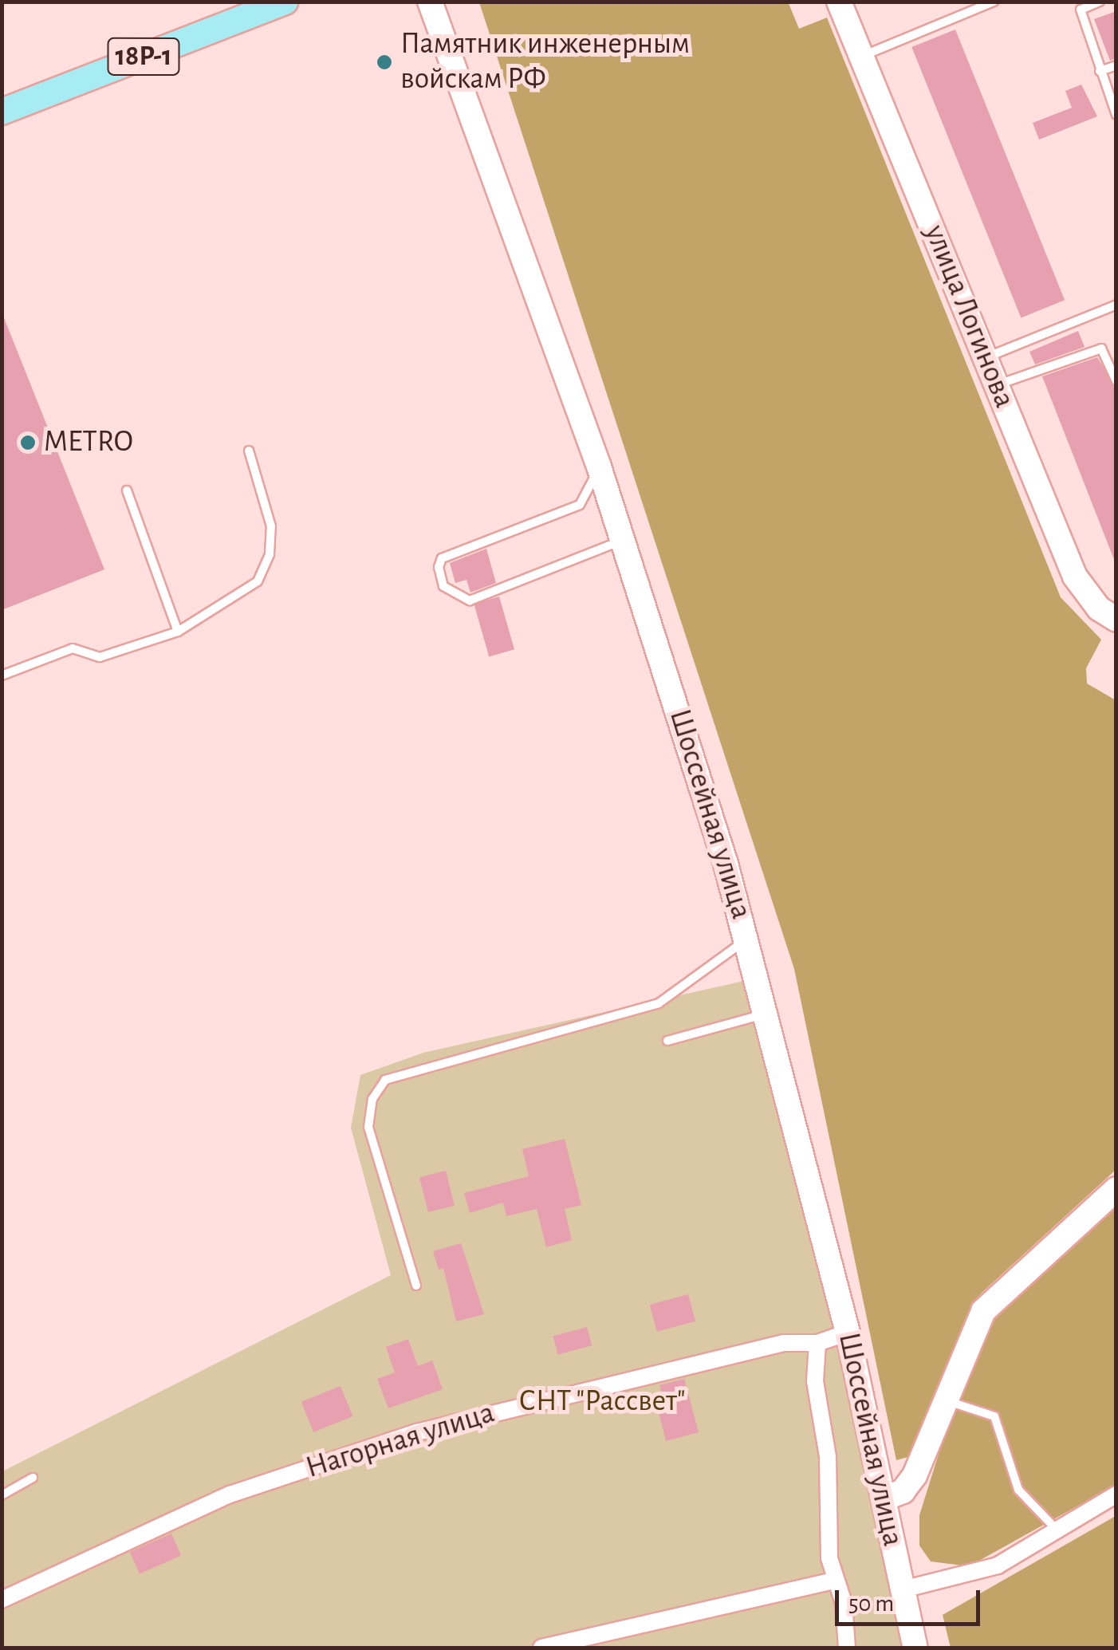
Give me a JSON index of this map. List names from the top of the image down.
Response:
{
  "streets": {
    "main road": ["18Р-1"],
    "street": ["улица Логинова", "Шоссейная улица", "Нагорная улица"]
  },
  "crossings": [
    ["Шоссейная улица", "Нагорная улица"]
  ],
  "parks": ["СНТ \"Рассвет\""],
  "places": ["Памятник инженерным войскам РФ", "METRO"],
  "scale_bar": "50 m"
}
